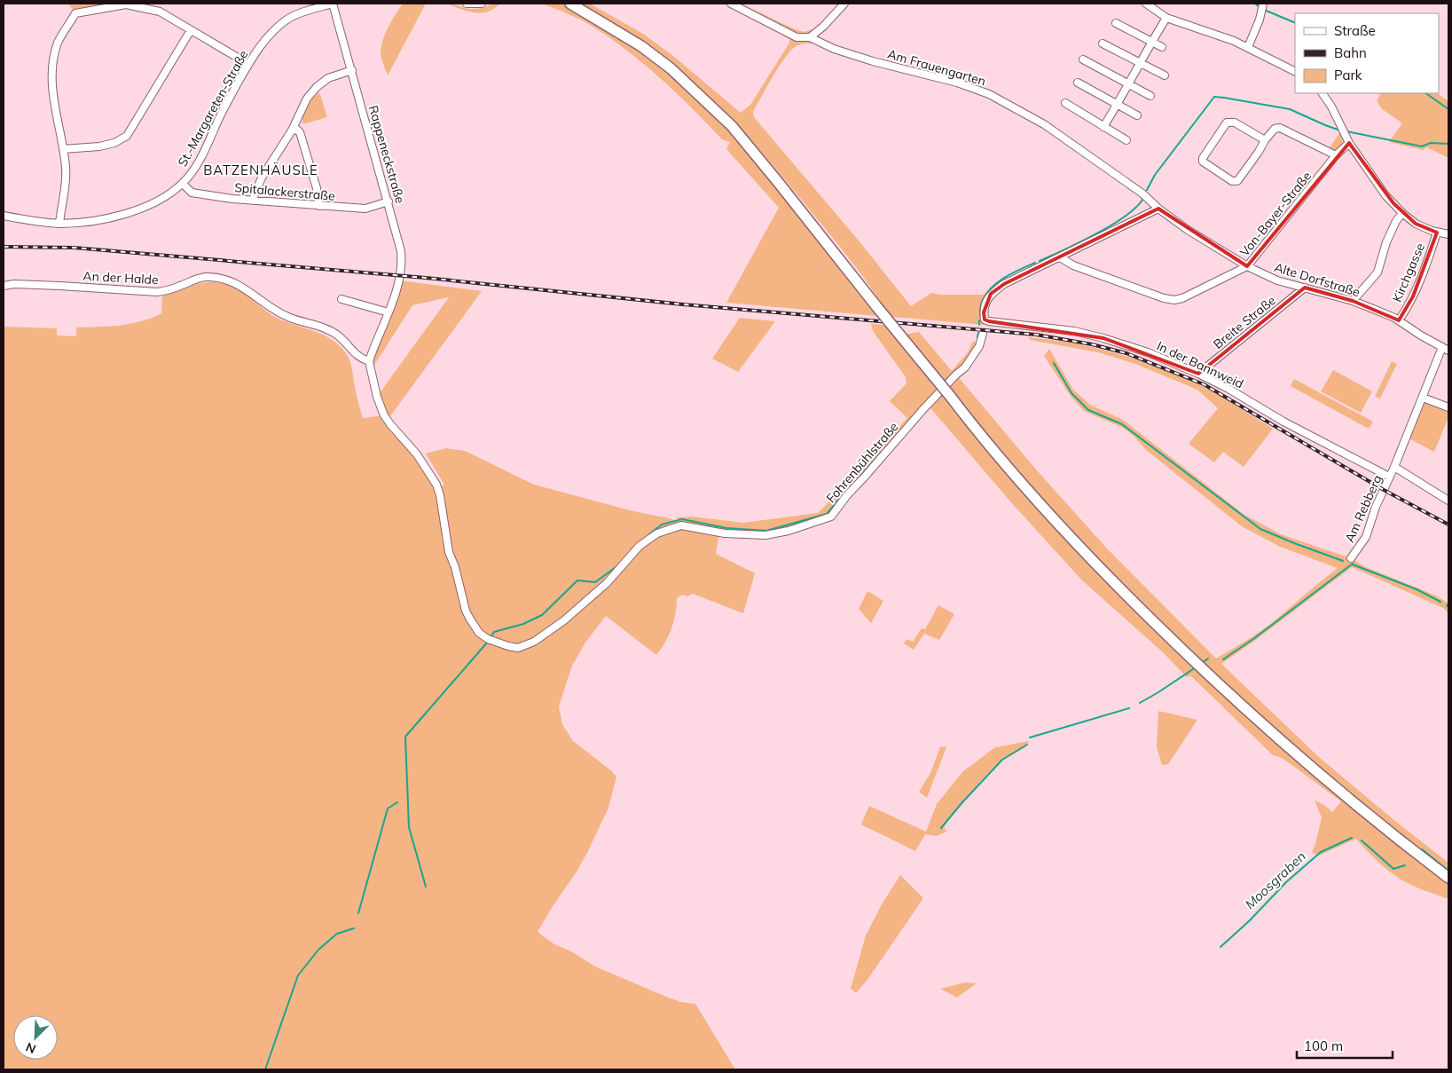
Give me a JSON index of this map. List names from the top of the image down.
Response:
{
  "streets": {
    "street": [
      "Am Frauengarten",
      "St.-Margareten-Straße",
      "Rappeneckstraße",
      "Spitalackerstraße",
      "Von-Bayer-Straße",
      "Kirchgasse",
      "An der Halde",
      "Alte Dorfstraße",
      "Breite Straße",
      "In der Bannweid",
      "Fohrenbühlstraße",
      "Am Rebberg"
    ]
  },
  "crossings": [
    ["Am Frauengarten", "Alte Dorfstraße"],
    ["St.-Margareten-Straße", "Rappeneckstraße"],
    ["St.-Margareten-Straße", "Spitalackerstraße"],
    ["Rappeneckstraße", "Spitalackerstraße"],
    ["Rappeneckstraße", "An der Halde"],
    ["Rappeneckstraße", "Fohrenbühlstraße"],
    ["Von-Bayer-Straße", "Alte Dorfstraße"],
    ["Von-Bayer-Straße", "In der Bannweid"],
    ["Kirchgasse", "Alte Dorfstraße"],
    ["An der Halde", "Fohrenbühlstraße"],
    ["Alte Dorfstraße", "Breite Straße"],
    ["Alte Dorfstraße", "Am Rebberg"],
    ["Breite Straße", "In der Bannweid"],
    ["In der Bannweid", "Am Rebberg"]
  ],
  "districts": ["BATZENHÄUSLE"],
  "water": ["Moosgraben"],
  "legend": ["Straße", "Bahn", "Park"],
  "scale_bar": "100 m",
  "north": "bottom left"
}
